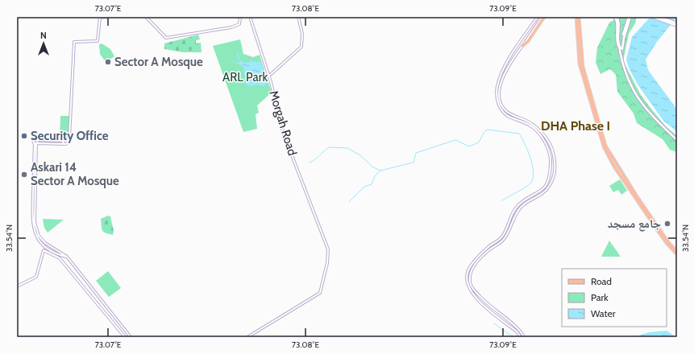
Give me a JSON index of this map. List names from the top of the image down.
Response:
{
  "streets": {
    "street": ["Morgah Road"]
  },
  "districts": ["DHA Phase I"],
  "parks": ["ARL Park"],
  "places": [
    "Sector A Mosque",
    "Security Office",
    "Askari 14 Sector A Mosque",
    "جامع مسجد"
  ],
  "legend": ["Road", "Park", "Water"],
  "north": "top",
  "coordinates": [
    "73.07°E",
    "73.08°E",
    "73.09°E",
    "33.54°N"
  ]
}
